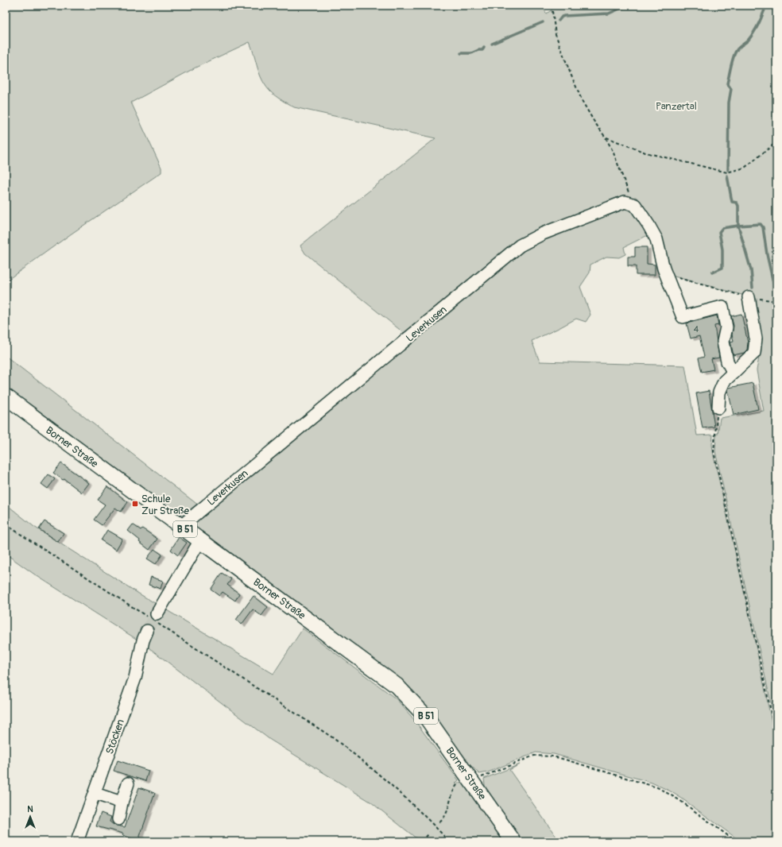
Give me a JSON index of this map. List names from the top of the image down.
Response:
{
  "streets": {
    "main road": ["Borner Straße", "B 51"],
    "street": ["Leverkusen", "Stöcken"]
  },
  "crossings": [
    ["Leverkusen", "Borner Straße"],
    ["Borner Straße", "Stöcken"]
  ],
  "parks": ["Panzertal"],
  "places": {
    "transit": ["Schule Zur Straße"]
  },
  "house_numbers": ["4"],
  "north": "top"
}
